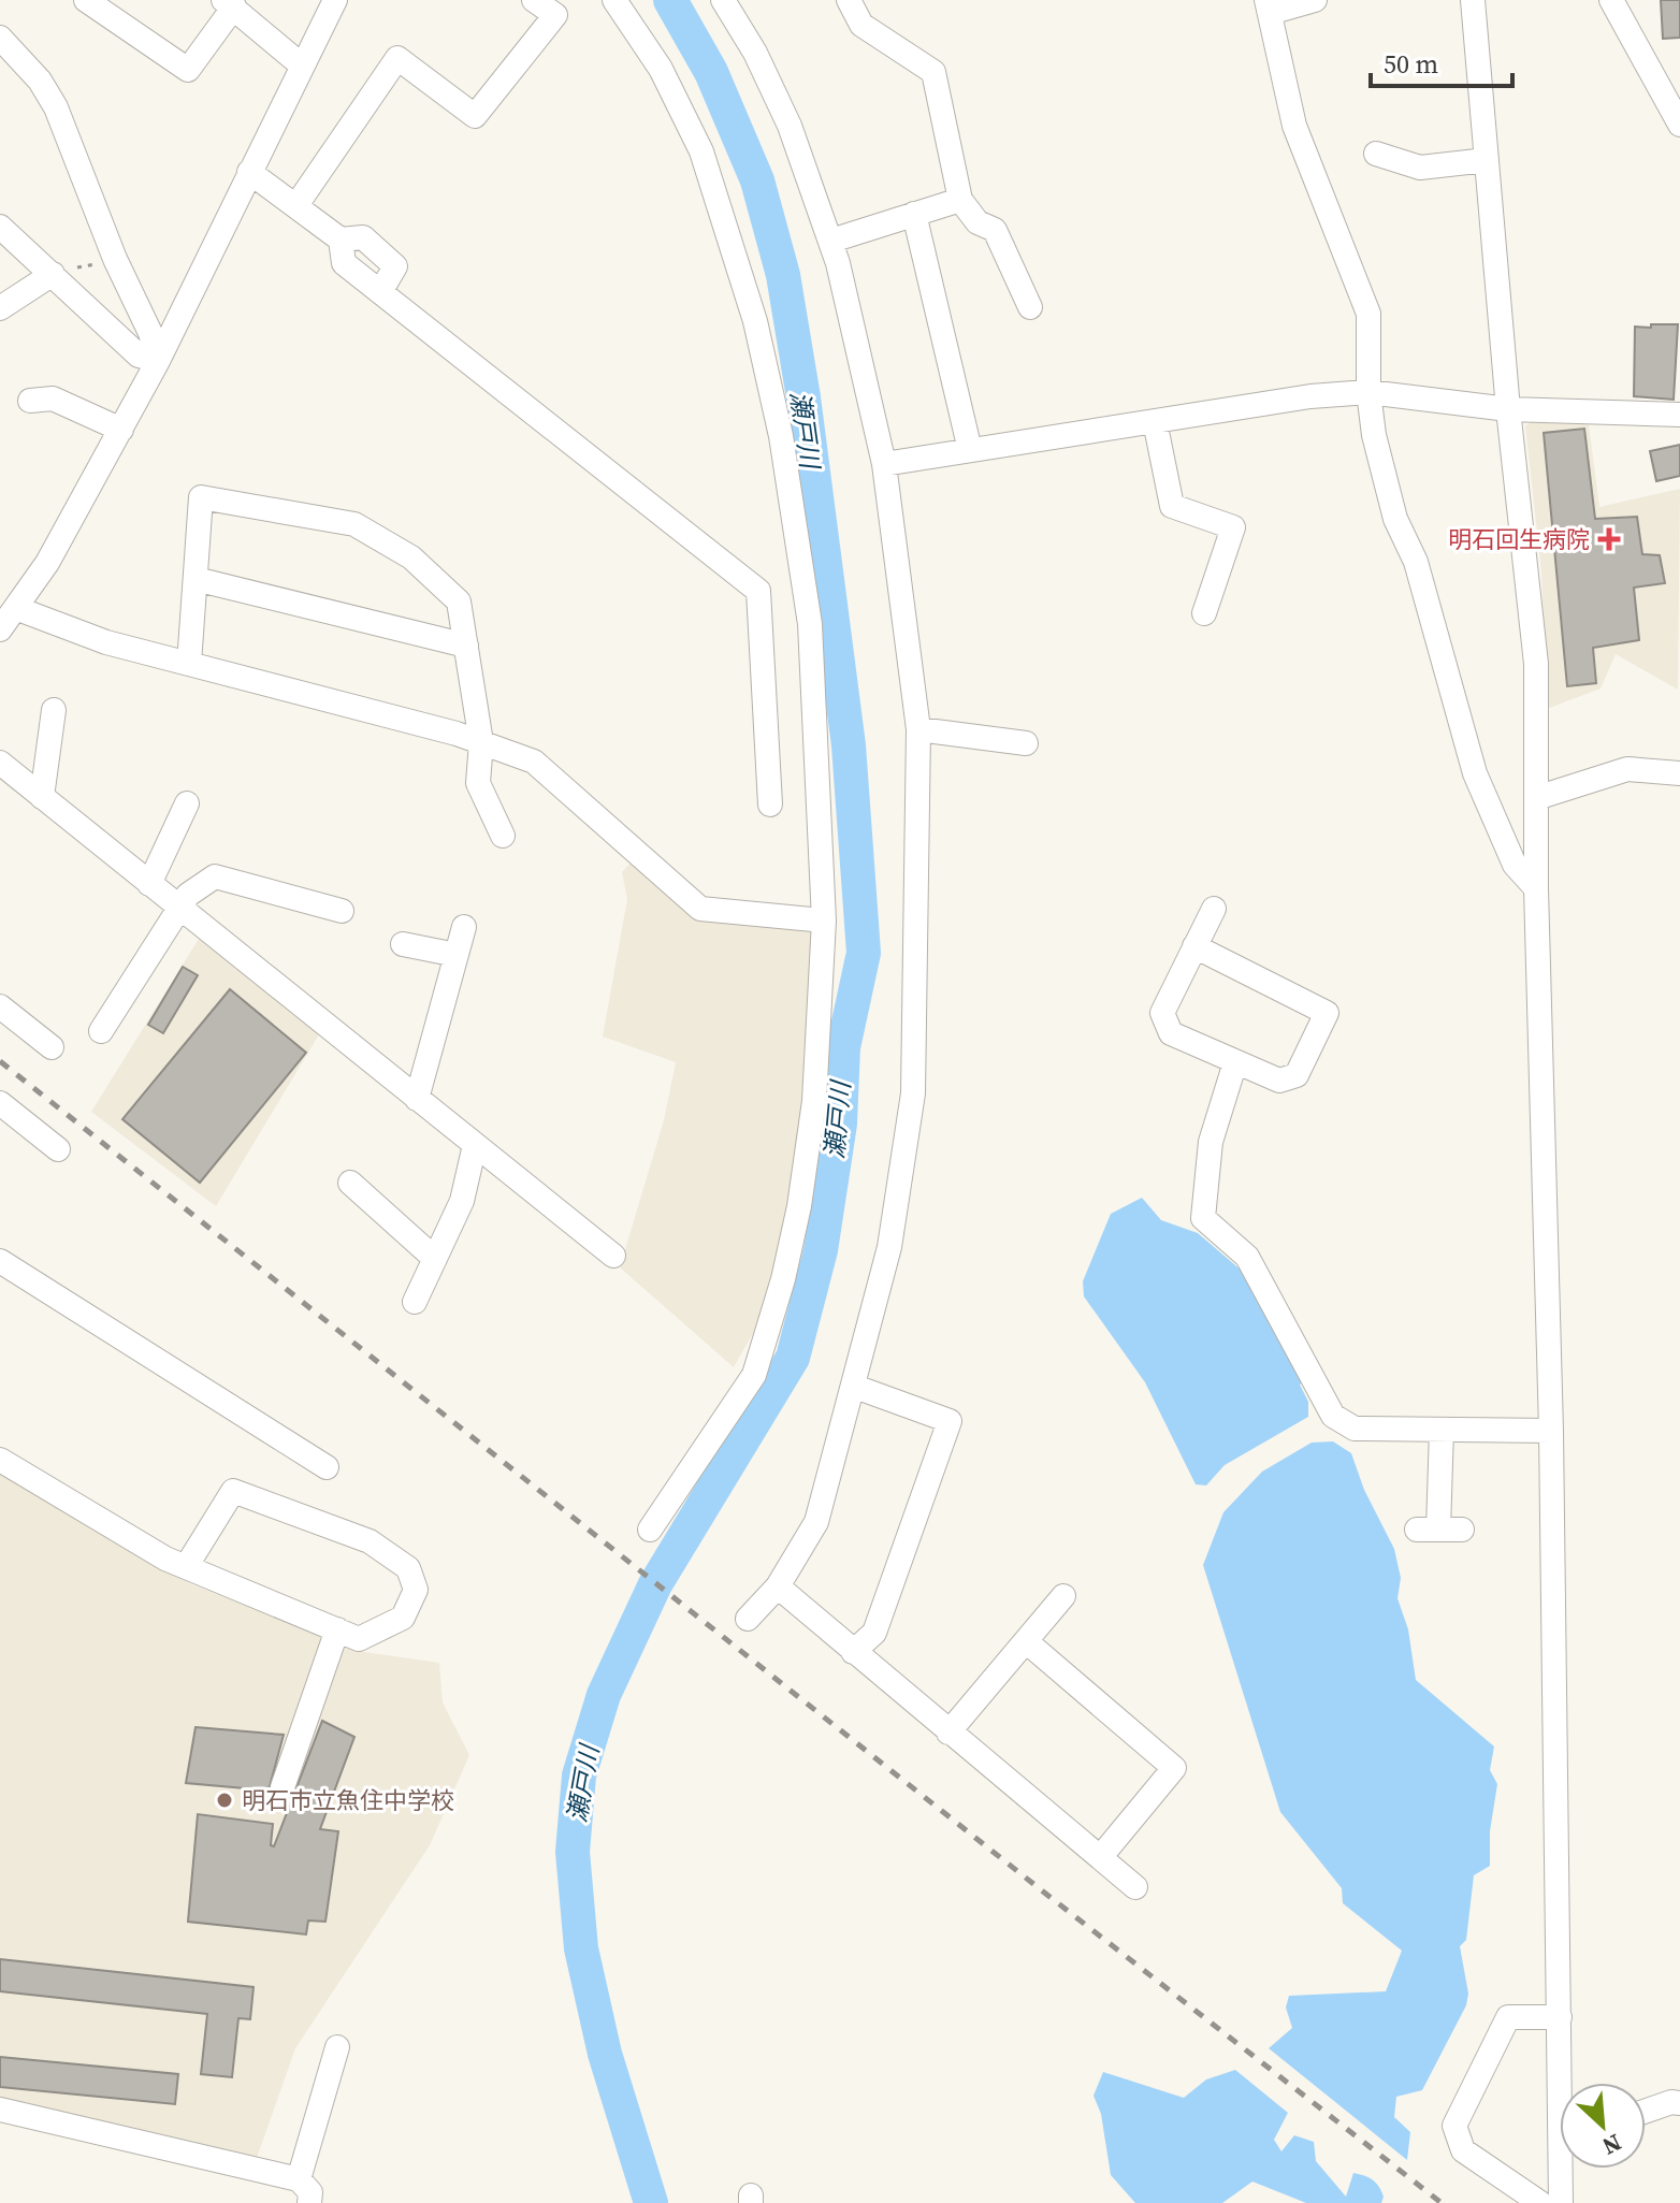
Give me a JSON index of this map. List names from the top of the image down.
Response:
{
  "water": ["瀬戸川"],
  "places": {
    "health": ["明石回生病院"],
    "other": ["明石市立魚住中学校"]
  },
  "scale_bar": "50 m",
  "north": "bottom right"
}
